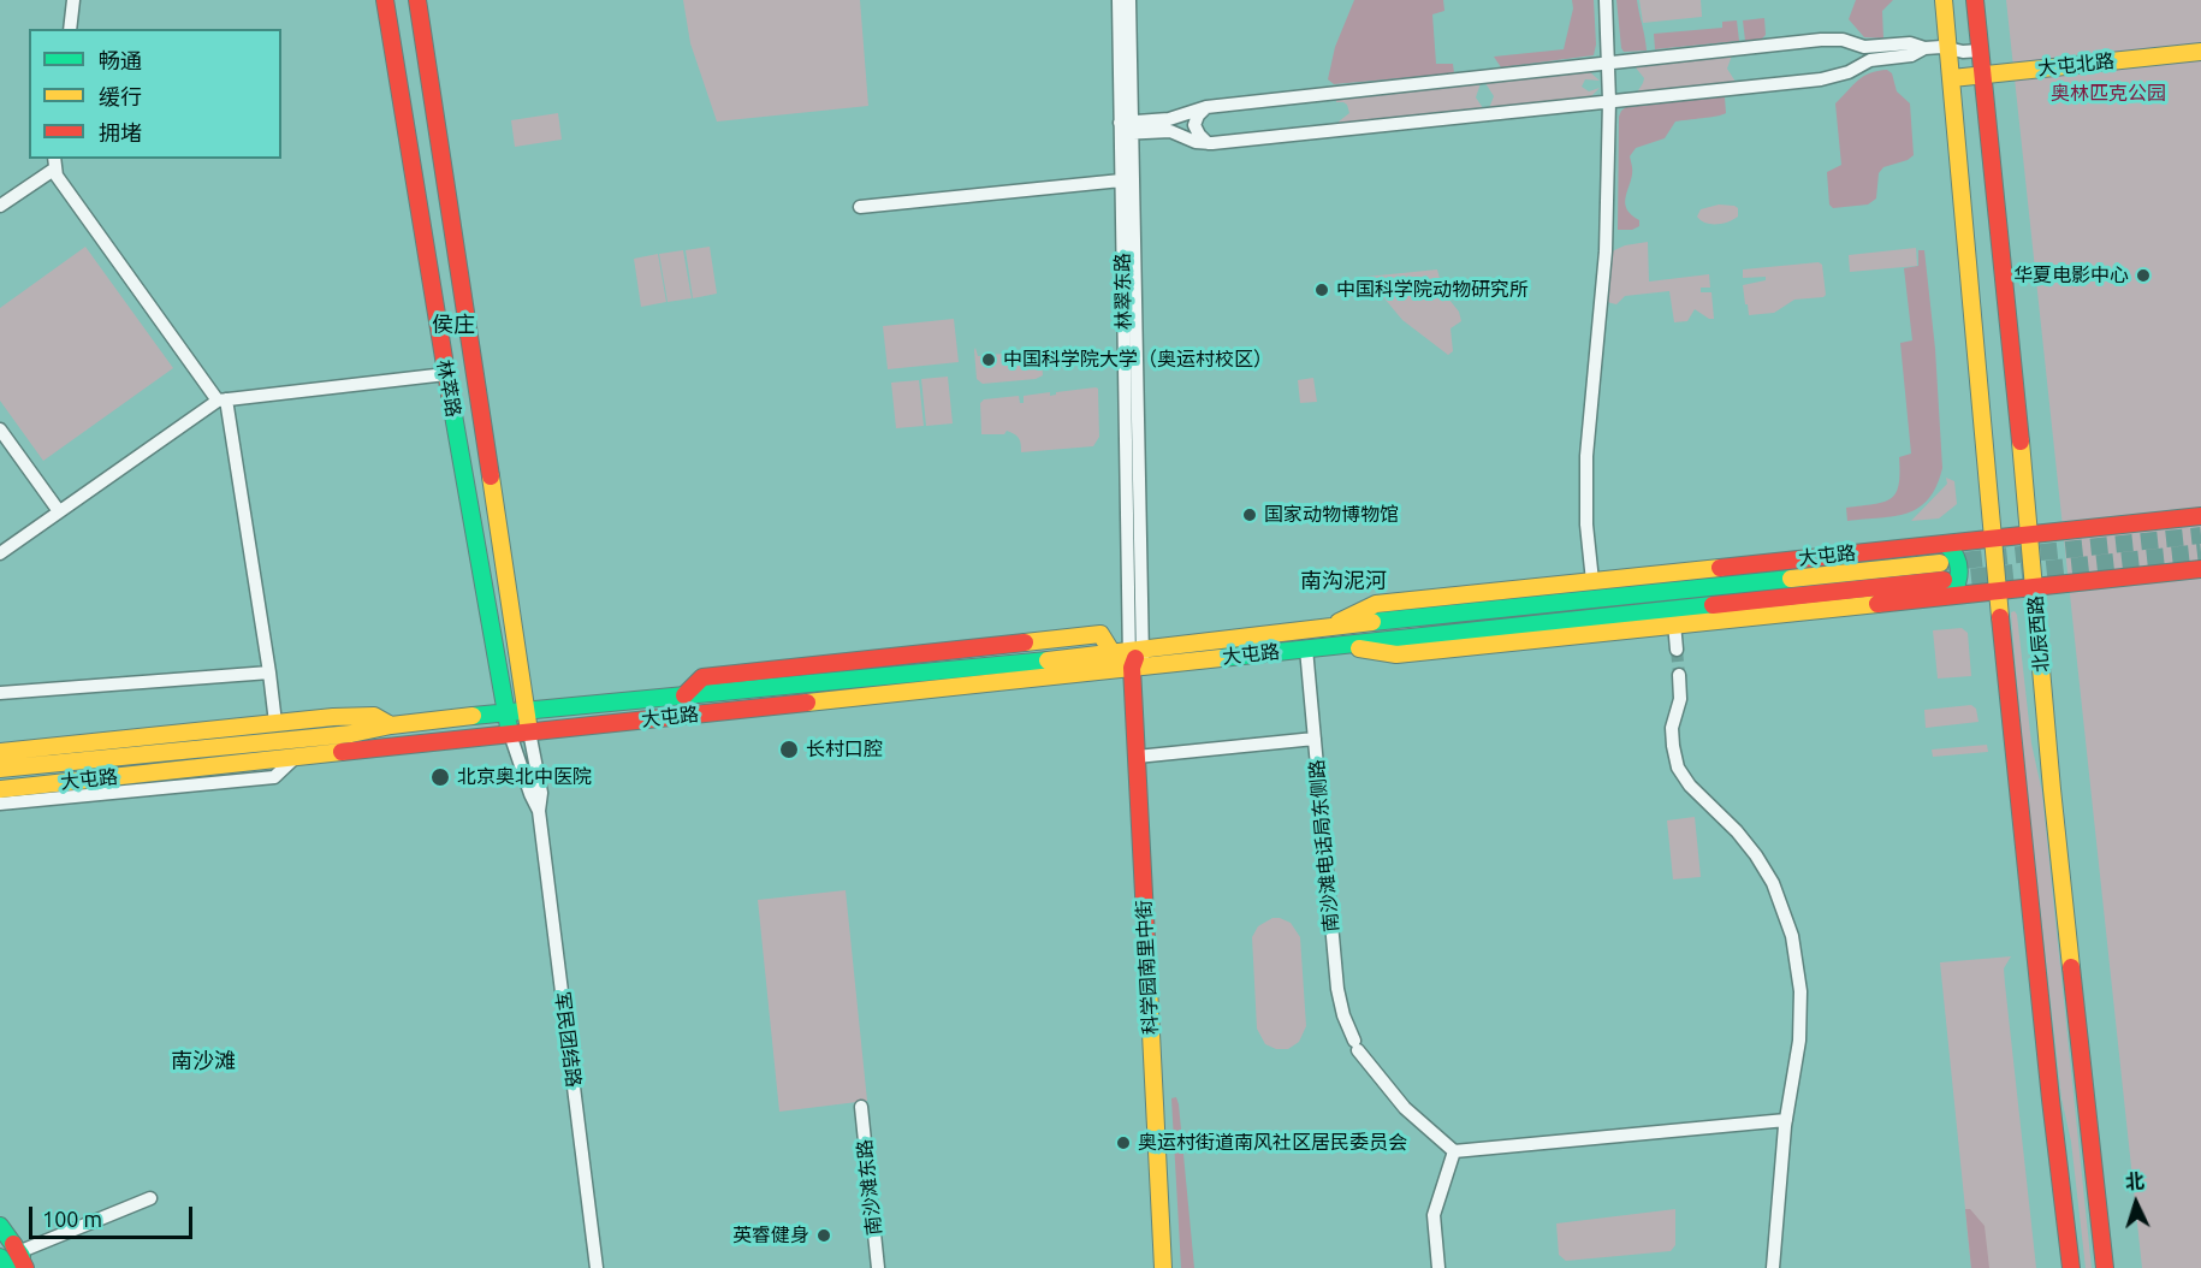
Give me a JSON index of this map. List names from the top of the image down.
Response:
{
  "streets": {
    "main road": [
      "大屯北路",
      "林萃路",
      "大屯路",
      "北辰西路",
      "科学园南里中街"
    ],
    "street": [
      "林翠东路",
      "南沙滩电话局东侧路",
      "军民团结路",
      "南沙滩东路"
    ]
  },
  "crossings": [
    ["大屯北路", "北辰西路"],
    ["林翠东路", "大屯路"],
    ["林翠东路", "科学园南里中街"],
    ["林萃路", "大屯路"],
    ["林萃路", "军民团结路"],
    ["大屯路", "北辰西路"],
    ["大屯路", "南沙滩电话局东侧路"],
    ["大屯路", "科学园南里中街"],
    ["大屯路", "军民团结路"]
  ],
  "districts": ["侯庄", "南沟泥河", "南沙滩"],
  "parks": ["奥林匹克公园"],
  "places": [
    "华夏电影中心",
    "中国科学院动物研究所",
    "中国科学院大学（奥运村校区）",
    "国家动物博物馆",
    "长村口腔",
    "北京奥北中医院",
    "奥运村街道南风社区居民委员会",
    "英睿健身"
  ],
  "legend": ["畅通", "缓行", "拥堵"],
  "scale_bar": "100 m",
  "north": "top"
}
